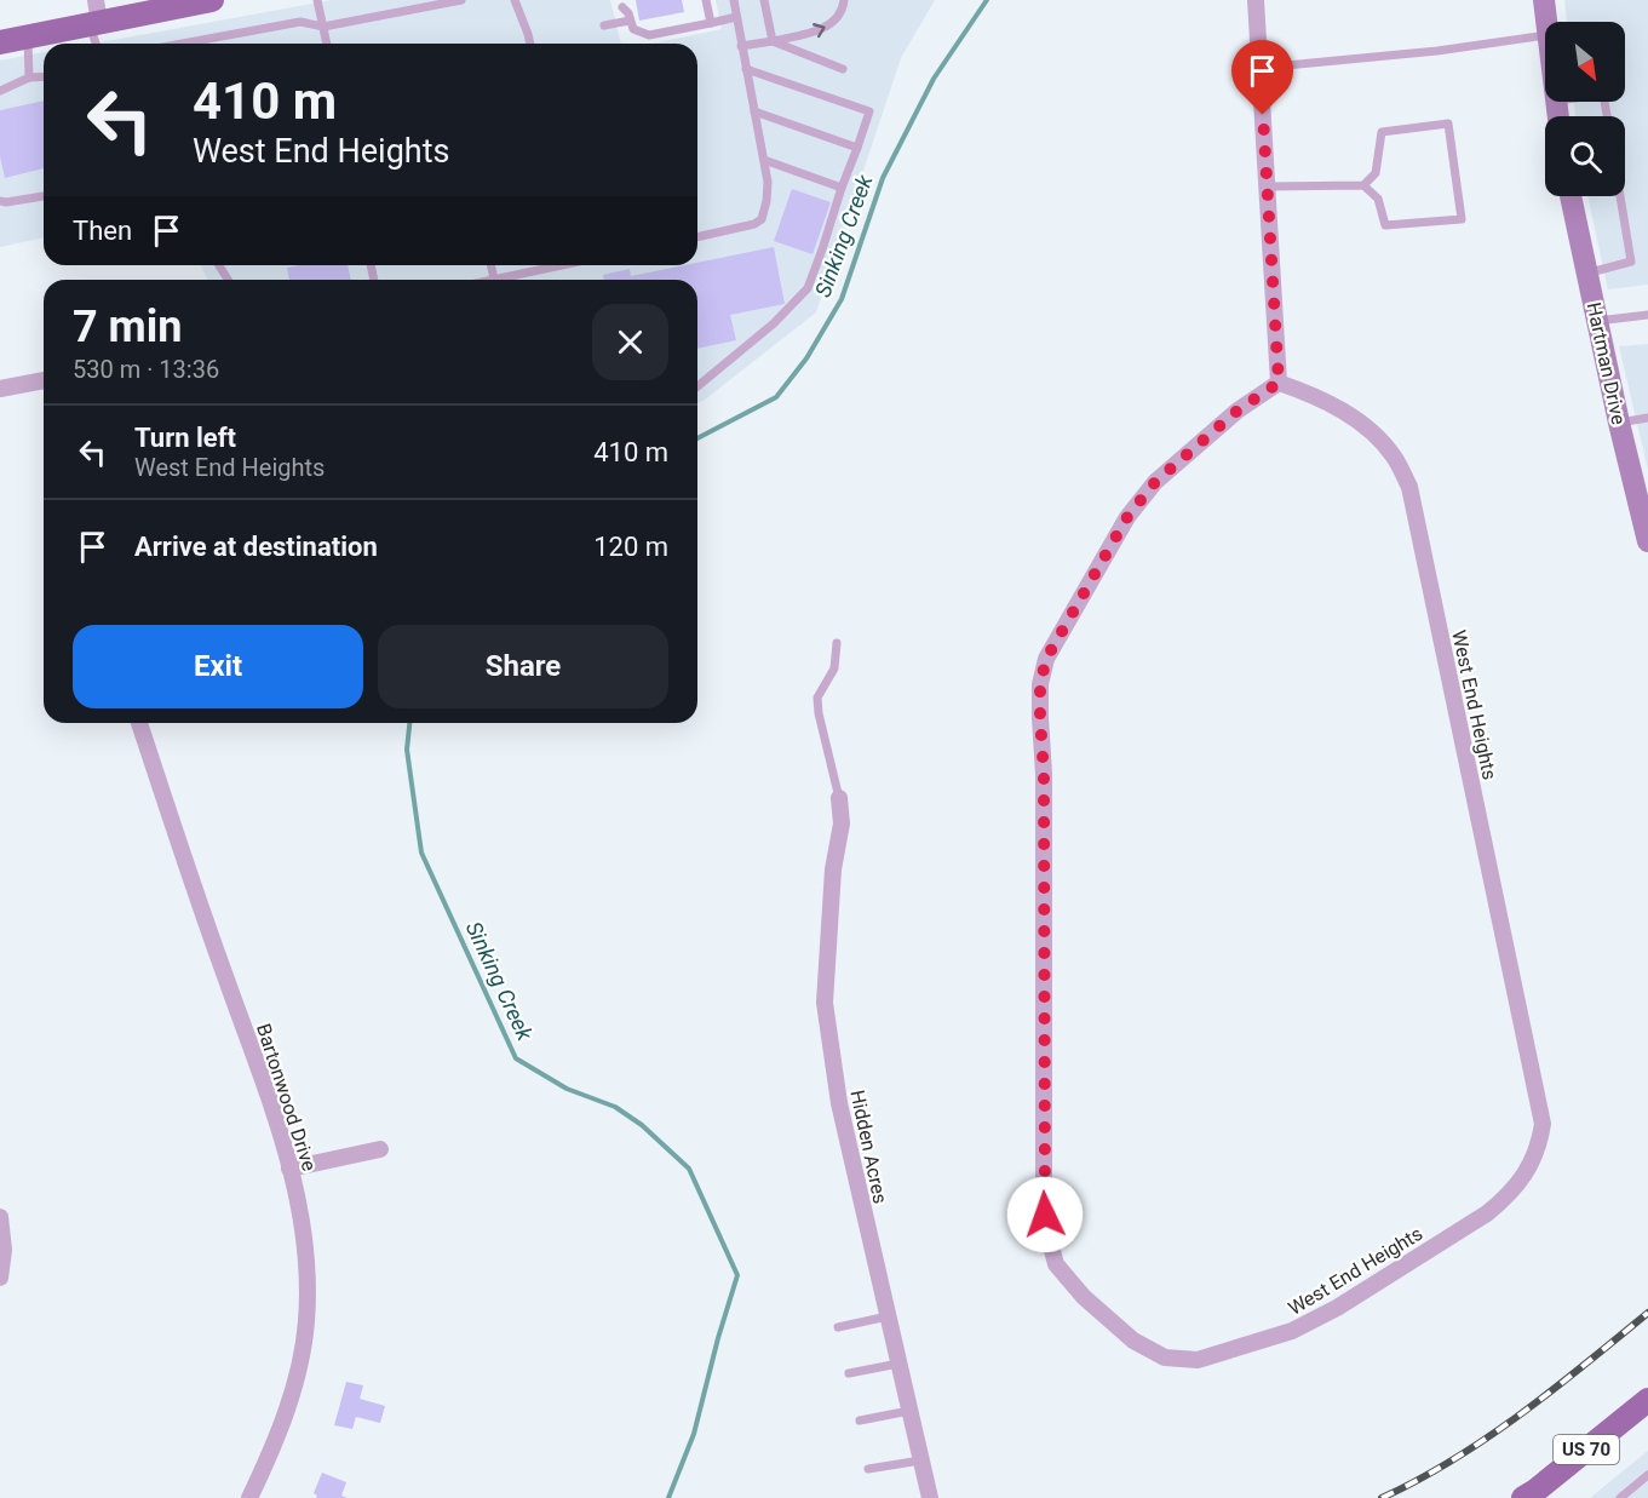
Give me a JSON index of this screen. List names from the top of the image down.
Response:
{
  "streets": {
    "main road": ["Hartman Drive", "US 70"],
    "street": ["West End Heights", "Bartonwood Drive", "Hidden Acres"]
  },
  "water": ["Sinking Creek"],
  "north": "bottom right",
  "page": {
    "turn": ["410 m", "West End Heights"],
    "then": "Then",
    "heading": ["7 min", "530 m · 13:36"],
    "list": [
      {
        "name": "Turn left",
        "note": "West End Heights",
        "value": "410 m"
      },
      {
        "name": "Arrive at destination",
        "value": "120 m"
      }
    ],
    "buttons": ["Exit", "Share"]
  }
}
